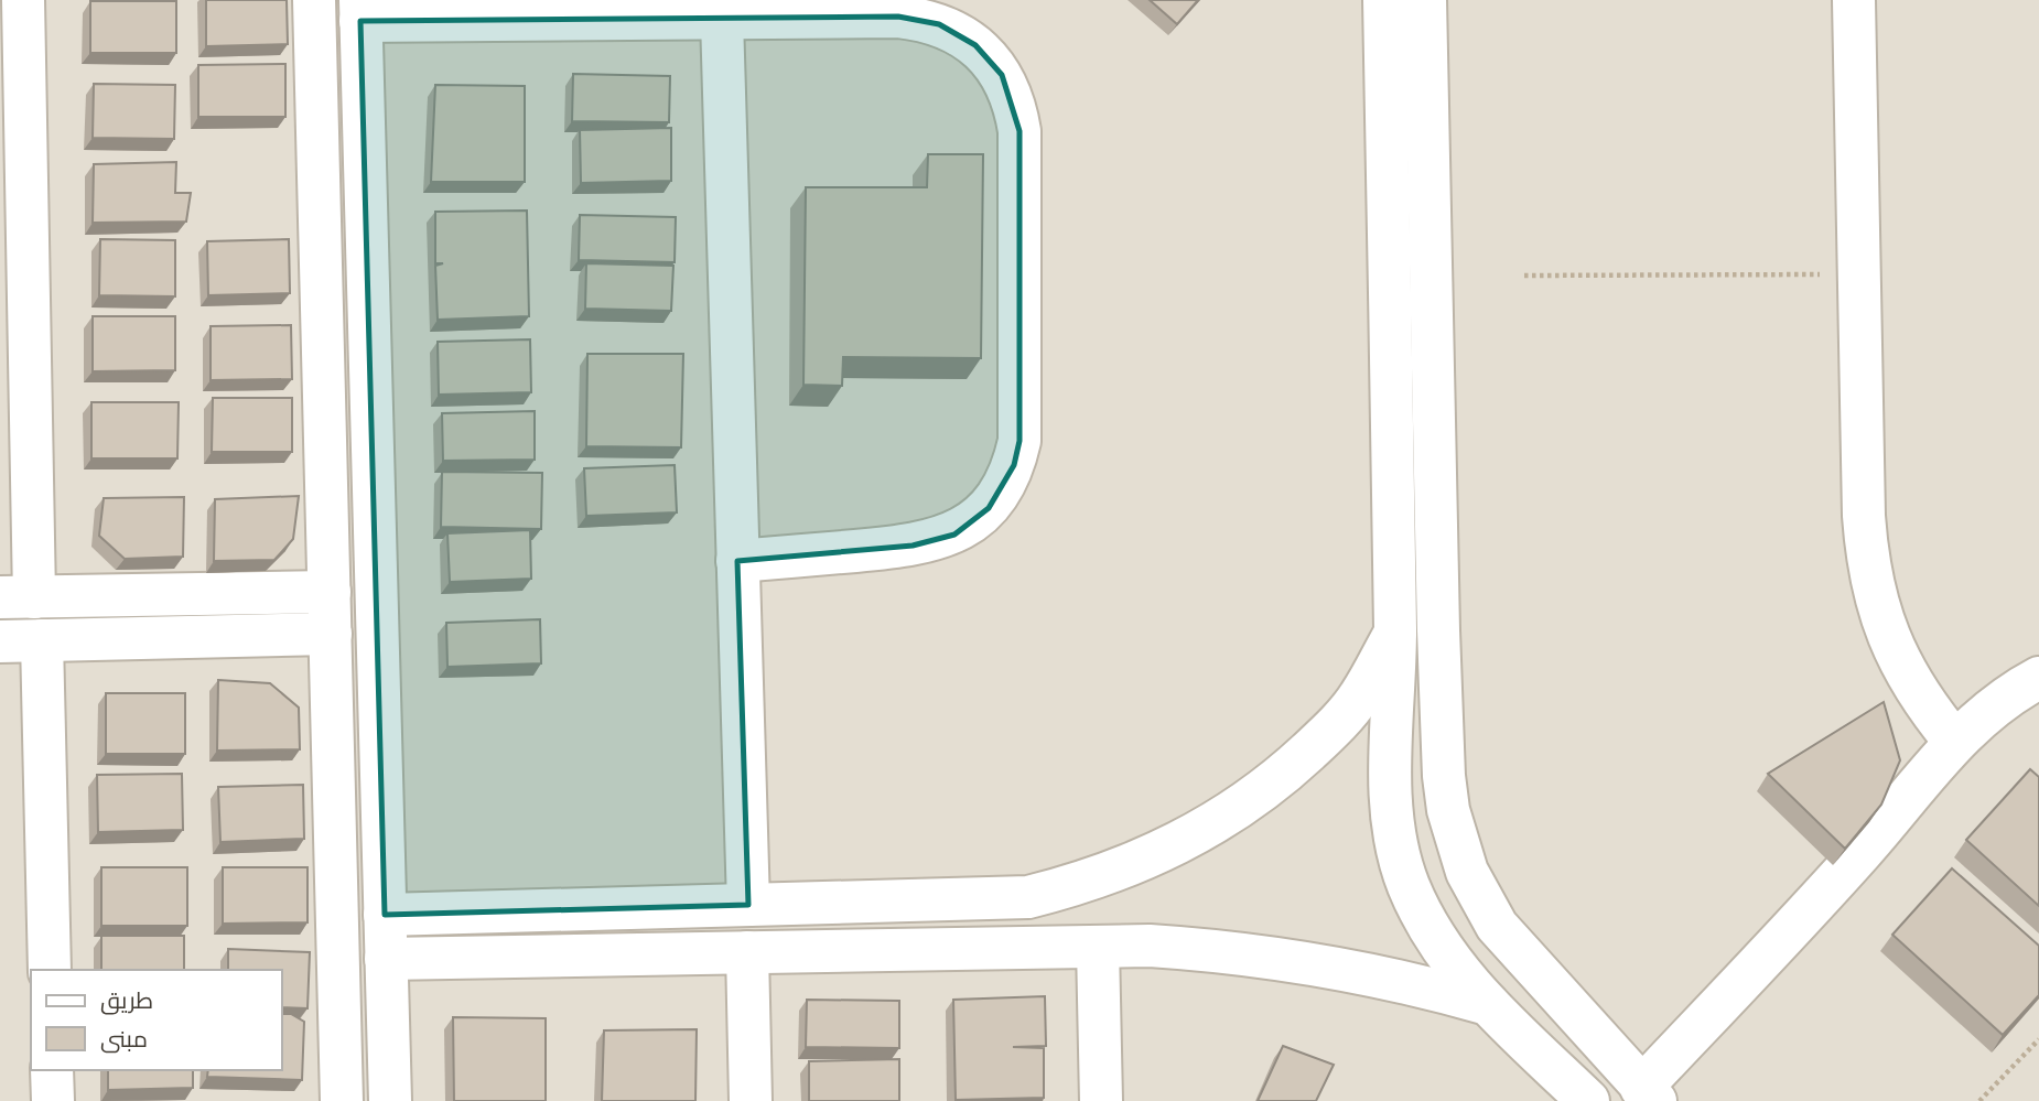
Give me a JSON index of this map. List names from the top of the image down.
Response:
{
  "legend": ["طريق", "مبنى"]
}
